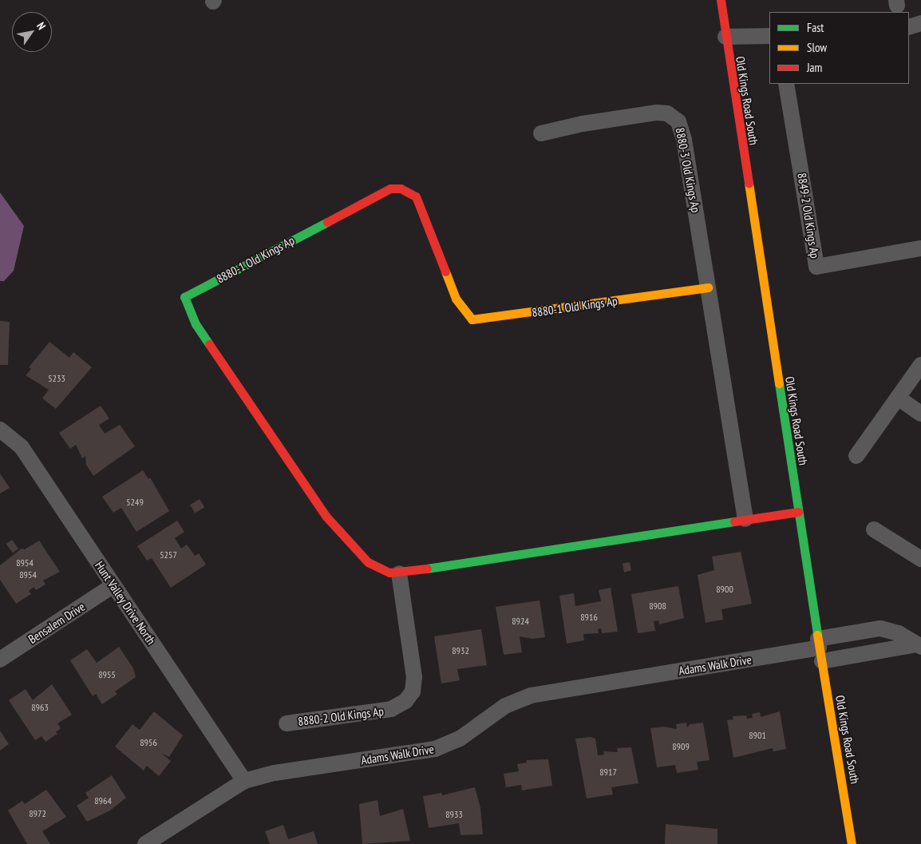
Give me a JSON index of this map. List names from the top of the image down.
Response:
{
  "streets": {
    "street": [
      "Old Kings Road South",
      "8880-3 Old Kings Ap",
      "8849-2 Old Kings Ap",
      "8880-1 Old Kings Ap",
      "Hunt Valley Drive North",
      "Bensalem Drive",
      "Adams Walk Drive",
      "8880-2 Old Kings Ap"
    ]
  },
  "crossings": [
    ["Old Kings Road South", "8880-1 Old Kings Ap"],
    ["Old Kings Road South", "Adams Walk Drive"],
    ["8880-3 Old Kings Ap", "8880-1 Old Kings Ap"],
    ["8880-1 Old Kings Ap", "8880-2 Old Kings Ap"],
    ["Hunt Valley Drive North", "Bensalem Drive"],
    ["Hunt Valley Drive North", "Adams Walk Drive"]
  ],
  "house_numbers": [
    "5233",
    "5249",
    "5257",
    "8954",
    "8954",
    "8900",
    "8908",
    "8916",
    "8924",
    "8932",
    "8955",
    "8963",
    "8901",
    "8956",
    "8909",
    "8917",
    "8964",
    "8972",
    "8933"
  ],
  "legend": ["Fast", "Slow", "Jam"],
  "north": "top right"
}
